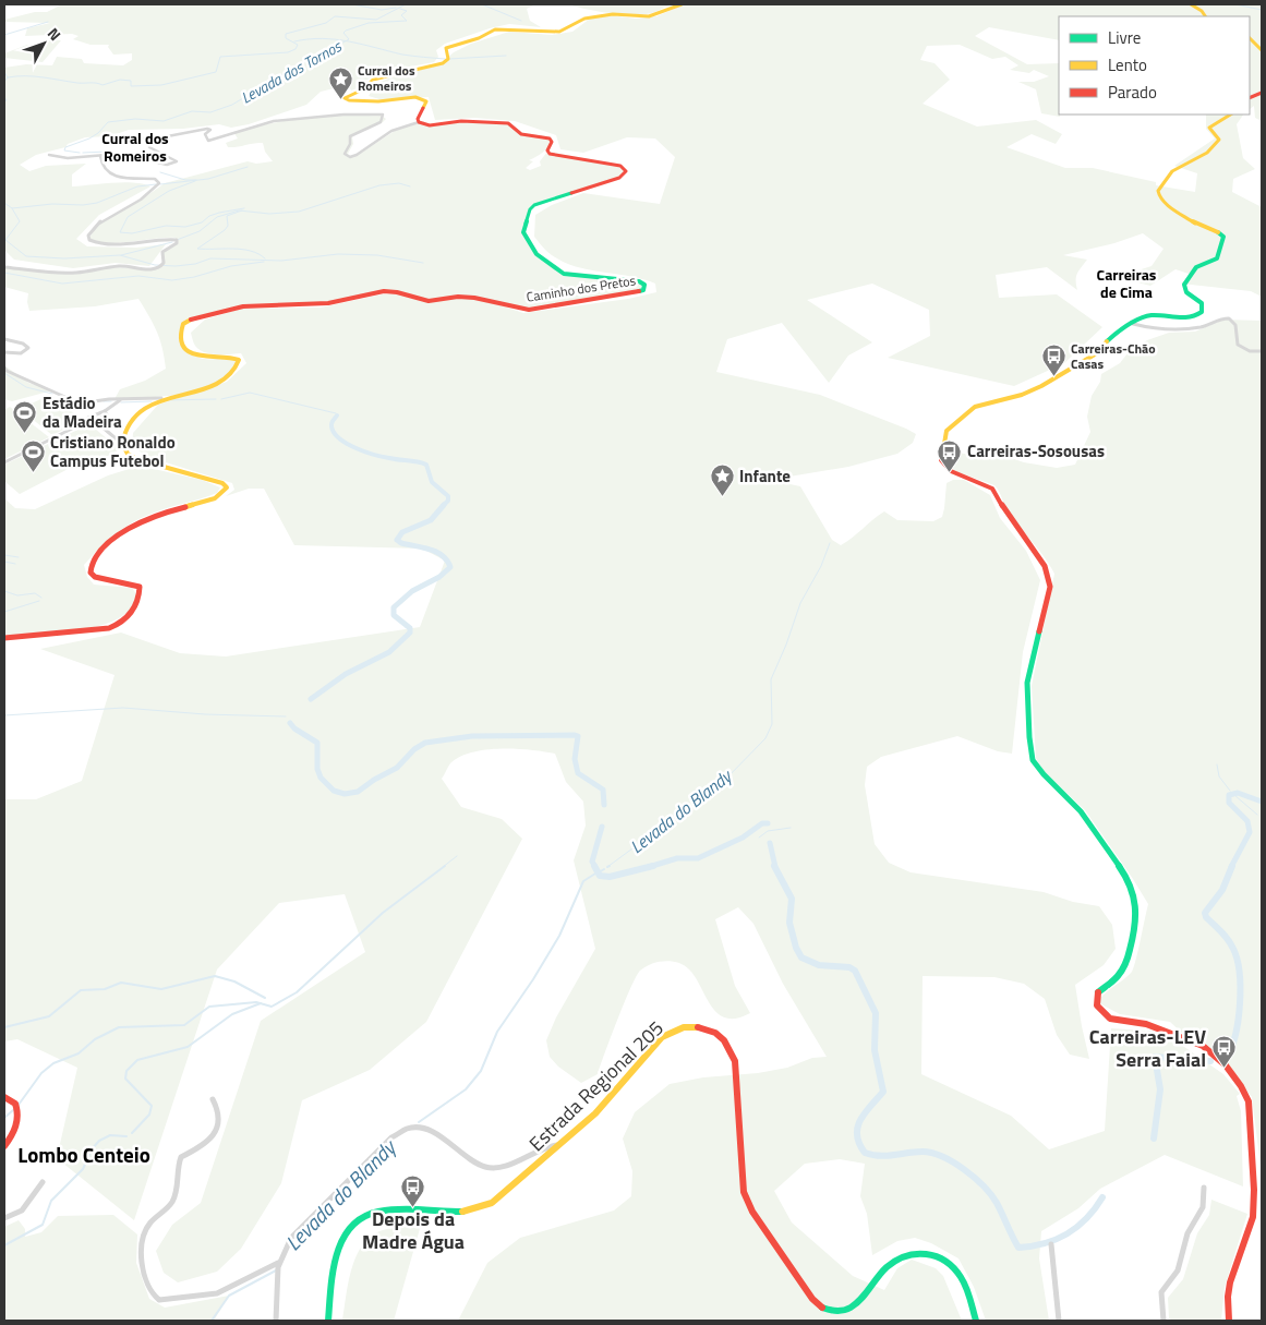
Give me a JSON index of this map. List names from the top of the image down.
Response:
{
  "streets": {
    "main road": ["Caminho dos Pretos", "Estrada Regional 205"]
  },
  "districts": ["Curral dos Romeiros", "Carreiras de Cima", "Lombo Centeio"],
  "water": ["Levada dos Tornos", "Levada do Blandy"],
  "places": {
    "place": ["Curral dos Romeiros", "Infante"],
    "bus stop": [
      "Carreiras-Chão Casas",
      "Carreiras-Sosousas",
      "Carreiras-LEV Serra Faial",
      "Depois da Madre Água"
    ],
    "sports": ["Estádio da Madeira", "Cristiano Ronaldo Campus Futebol"]
  },
  "legend": ["Livre", "Lento", "Parado"],
  "north": "top right"
}
